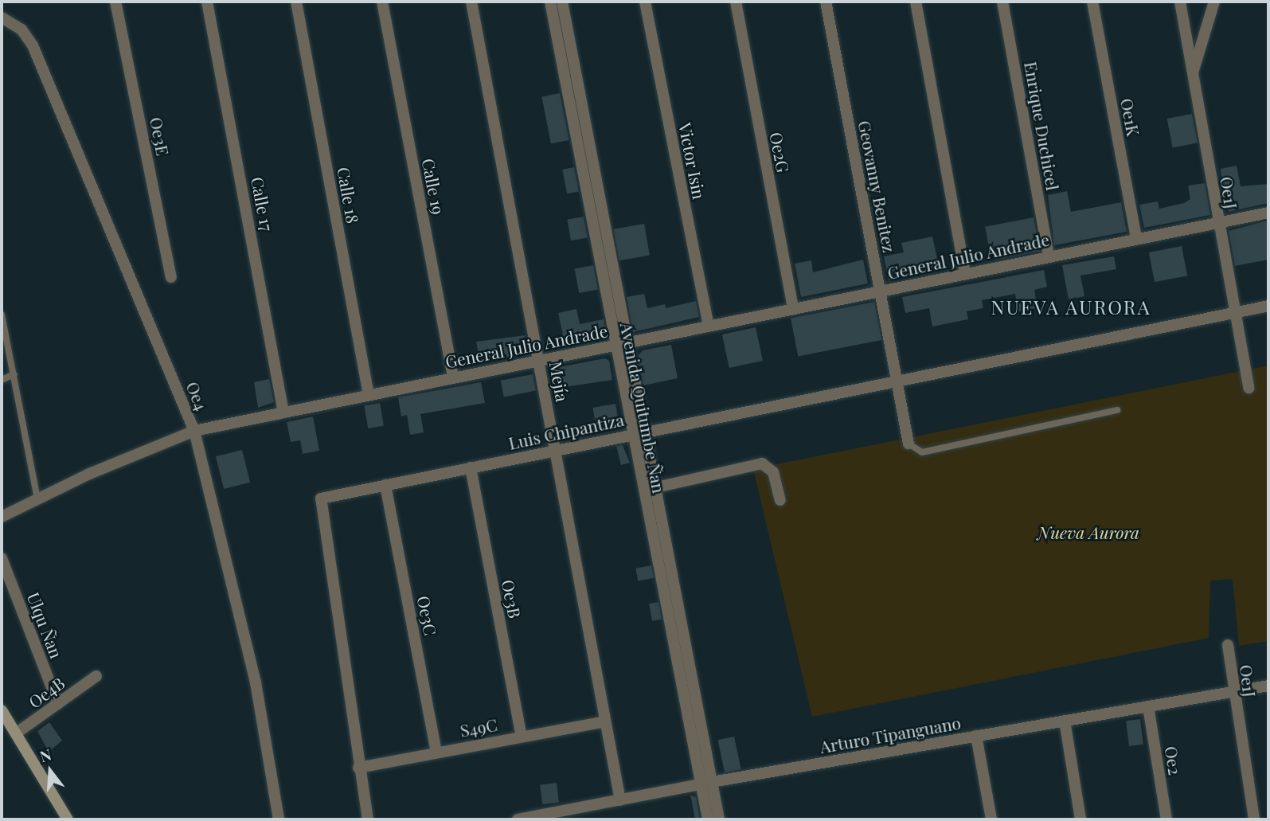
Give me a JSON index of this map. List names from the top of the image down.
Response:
{
  "streets": {
    "street": [
      "Oe1K",
      "Enrique Duchicel",
      "Oe3E",
      "Oe2G",
      "Victor Isin",
      "Calle 19",
      "Geovanny Benitez",
      "Oe1J",
      "Calle 18",
      "Calle 17",
      "General Julio Andrade",
      "Mejía",
      "Oe4",
      "Avenida Quitumbe Ñan",
      "Luis Chipantiza",
      "Oe3B",
      "Oe3C",
      "Ulqu Ñan",
      "Oe4B",
      "S49C",
      "Arturo Tipanguano",
      "Oe2"
    ]
  },
  "crossings": [
    ["Oe1K", "General Julio Andrade"],
    ["Enrique Duchicel", "General Julio Andrade"],
    ["Oe2G", "General Julio Andrade"],
    ["Victor Isin", "General Julio Andrade"],
    ["Calle 19", "General Julio Andrade"],
    ["Geovanny Benitez", "General Julio Andrade"],
    ["Geovanny Benitez", "Luis Chipantiza"],
    ["Oe1J", "General Julio Andrade"],
    ["Oe1J", "Luis Chipantiza"],
    ["Oe1J", "Arturo Tipanguano"],
    ["Calle 18", "General Julio Andrade"],
    ["Calle 17", "General Julio Andrade"],
    ["General Julio Andrade", "Mejía"],
    ["General Julio Andrade", "Oe4"],
    ["General Julio Andrade", "Avenida Quitumbe Ñan"],
    ["Mejía", "Luis Chipantiza"],
    ["Mejía", "S49C"],
    ["Mejía", "Arturo Tipanguano"],
    ["Avenida Quitumbe Ñan", "Luis Chipantiza"],
    ["Avenida Quitumbe Ñan", "Arturo Tipanguano"],
    ["Luis Chipantiza", "Oe3B"],
    ["Luis Chipantiza", "Oe3C"],
    ["Luis Chipantiza", "S49C"],
    ["Oe3B", "S49C"],
    ["Oe3C", "S49C"],
    ["Ulqu Ñan", "Oe4B"],
    ["Arturo Tipanguano", "Oe2"]
  ],
  "districts": ["NUEVA AURORA"],
  "parks": ["Nueva Aurora"],
  "north": "top"
}
